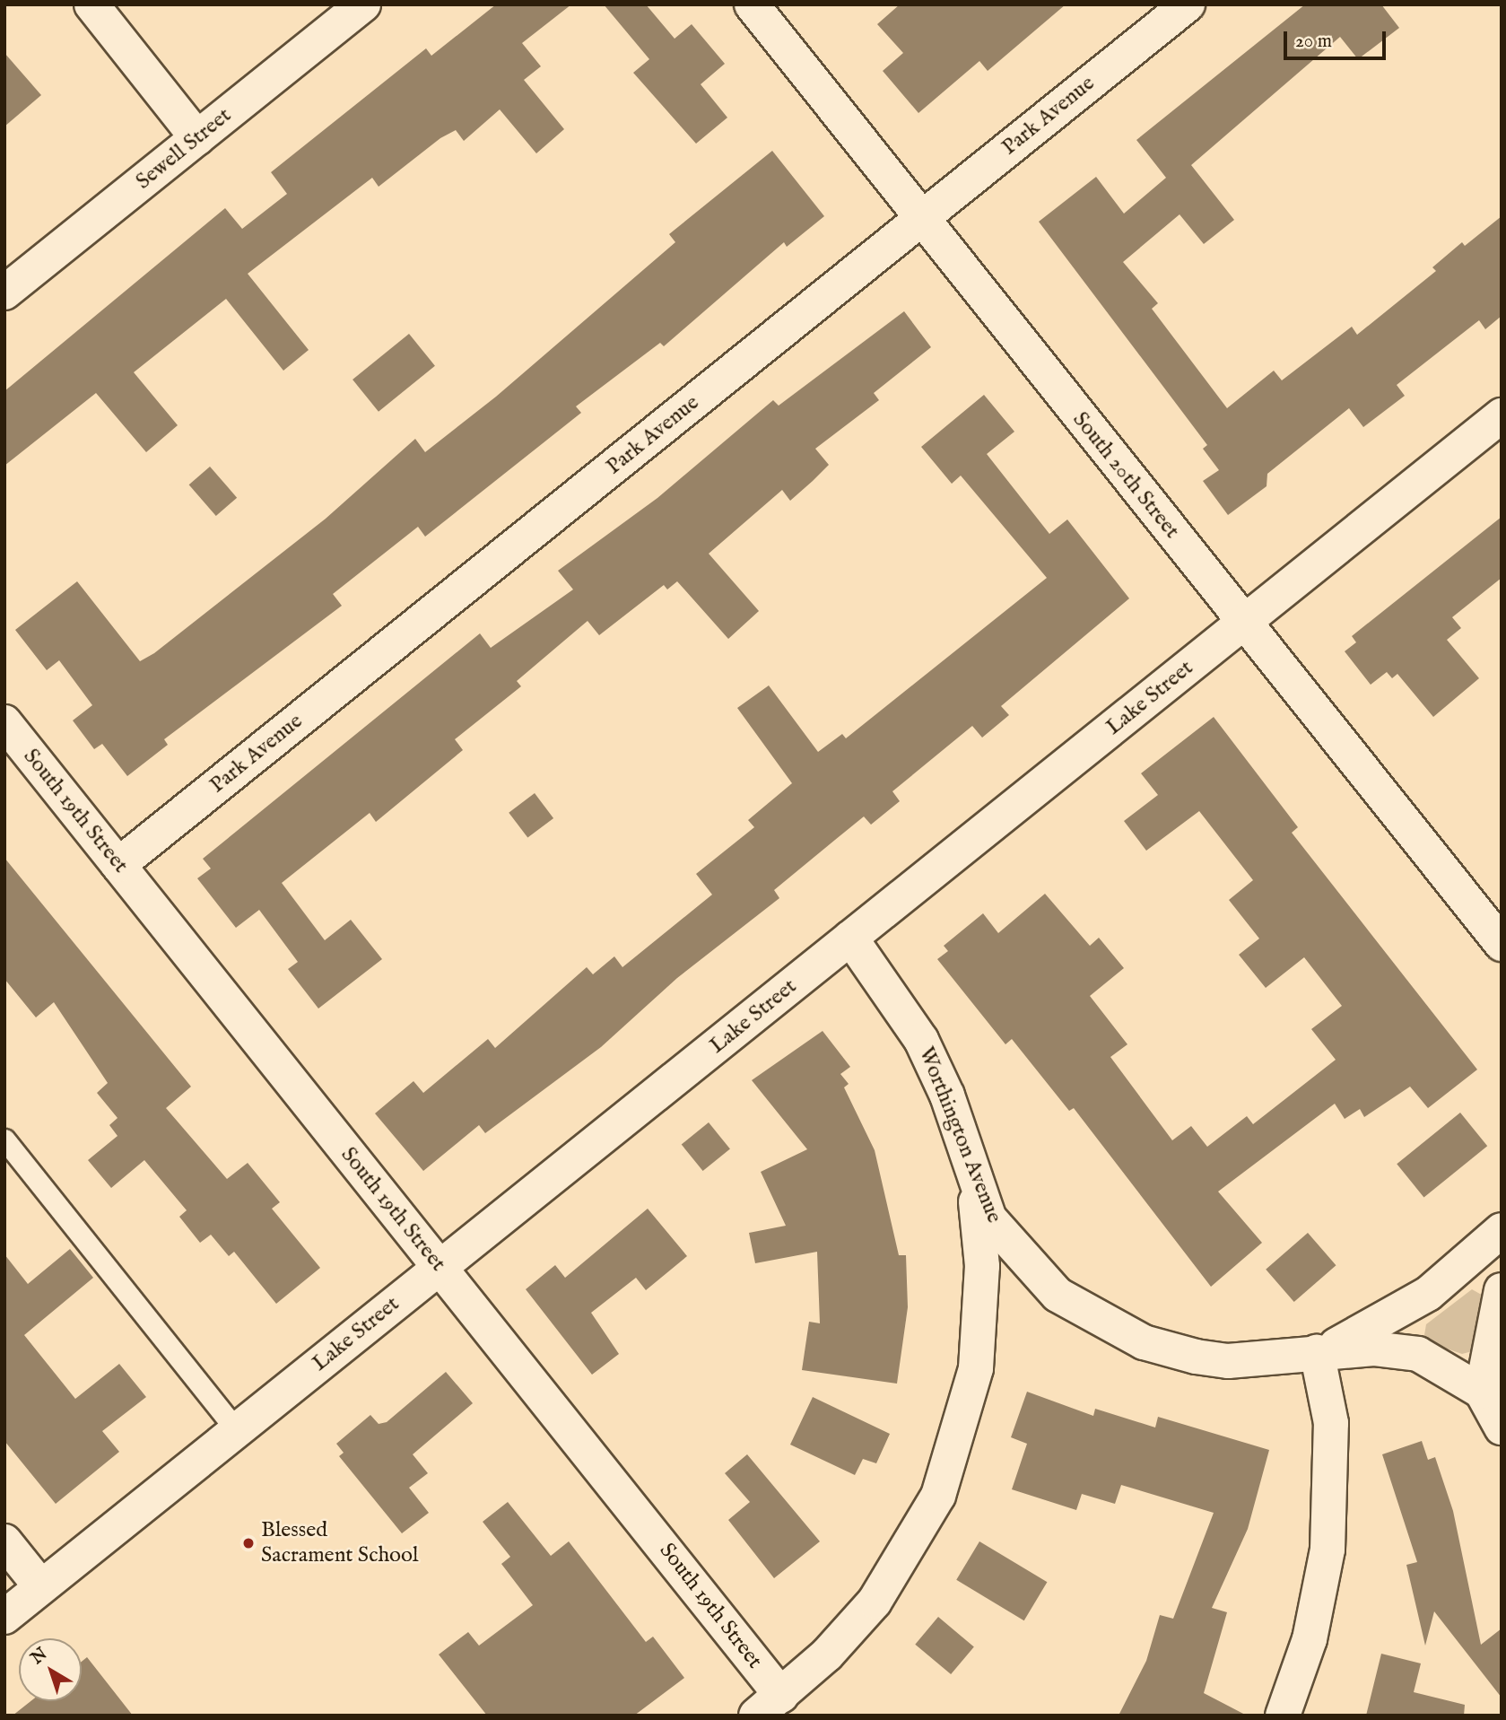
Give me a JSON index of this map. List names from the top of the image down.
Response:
{
  "streets": {
    "street": [
      "Park Avenue",
      "Sewell Street",
      "South 20th Street",
      "Lake Street",
      "South 19th Street",
      "Worthington Avenue"
    ]
  },
  "crossings": [
    ["Park Avenue", "South 20th Street"],
    ["Park Avenue", "South 19th Street"],
    ["South 20th Street", "Lake Street"],
    ["Lake Street", "South 19th Street"],
    ["Lake Street", "Worthington Avenue"]
  ],
  "places": ["Blessed Sacrament School"],
  "scale_bar": "20 m",
  "north": "top left"
}
